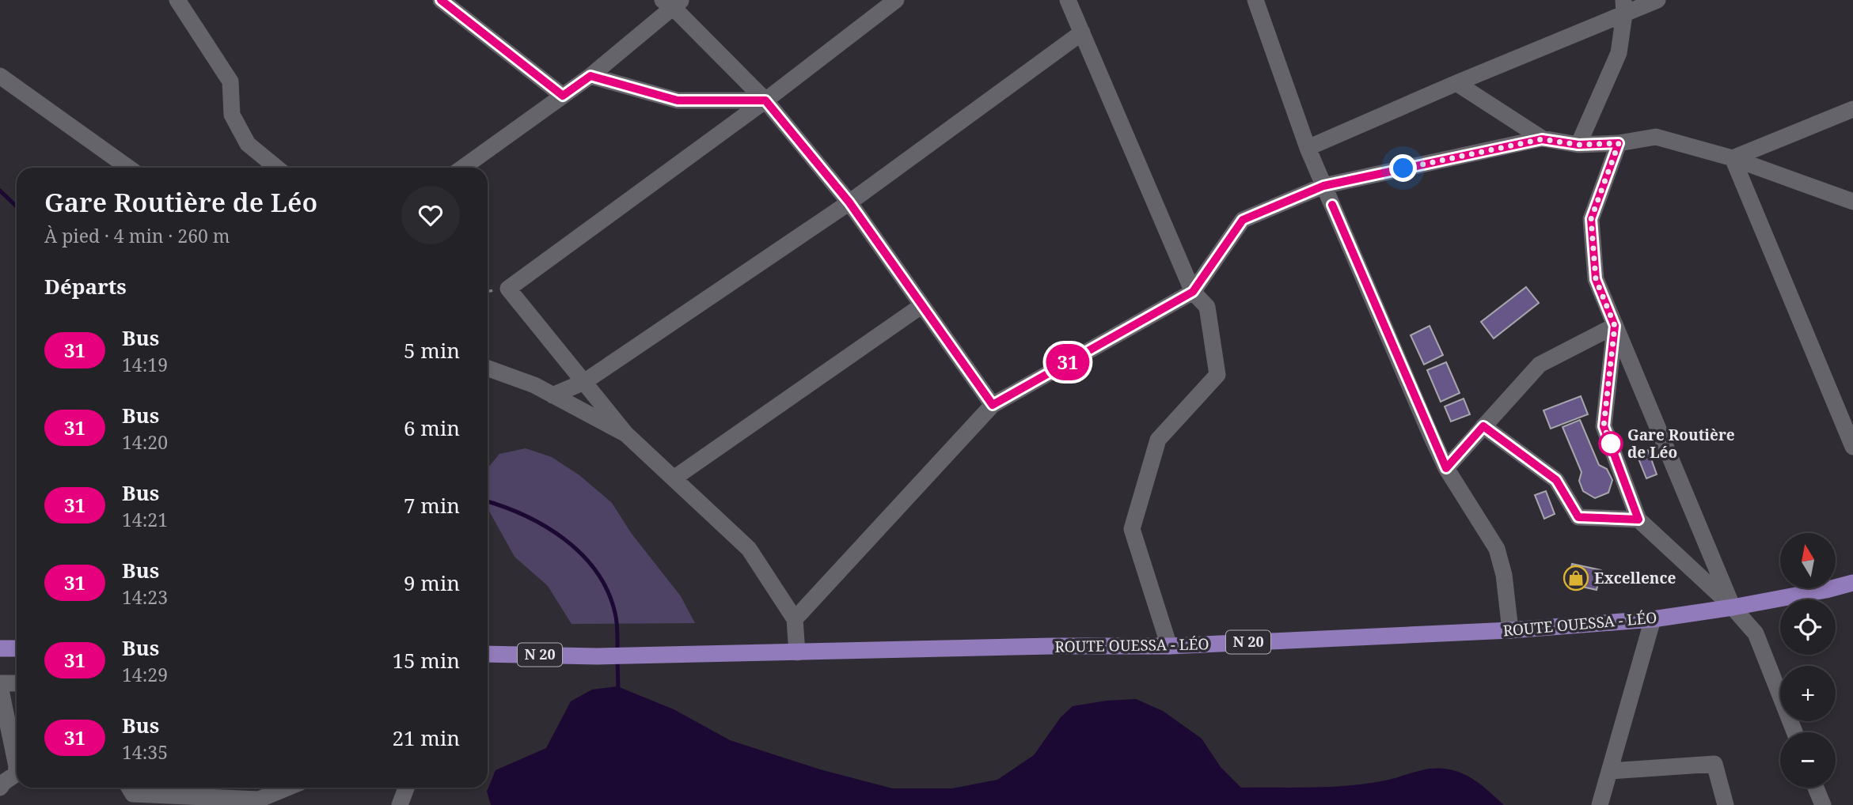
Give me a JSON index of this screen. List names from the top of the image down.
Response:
{
  "streets": {
    "main road": ["ROUTE OUESSA - LÉO", "N 20"]
  },
  "places": {
    "other": ["Gare Routière de Léo"],
    "shop": ["Excellence"]
  },
  "lines": ["bus line 31"],
  "north": "top",
  "page": {
    "on_map": "31",
    "heading": [
      ["Gare Routière de Léo", "À pied · 4 min · 260 m"],
      "Départs"
    ],
    "list": [
      {
        "mark": "31",
        "name": "Bus",
        "note": "14:19",
        "value": "5 min"
      },
      {
        "mark": "31",
        "name": "Bus",
        "note": "14:20",
        "value": "6 min"
      },
      {
        "mark": "31",
        "name": "Bus",
        "note": "14:21",
        "value": "7 min"
      },
      {
        "mark": "31",
        "name": "Bus",
        "note": "14:23",
        "value": "9 min"
      },
      {
        "mark": "31",
        "name": "Bus",
        "note": "14:29",
        "value": "15 min"
      },
      {
        "mark": "31",
        "name": "Bus",
        "note": "14:35",
        "value": "21 min"
      }
    ],
    "map_buttons": ["+", "−"]
  }
}
